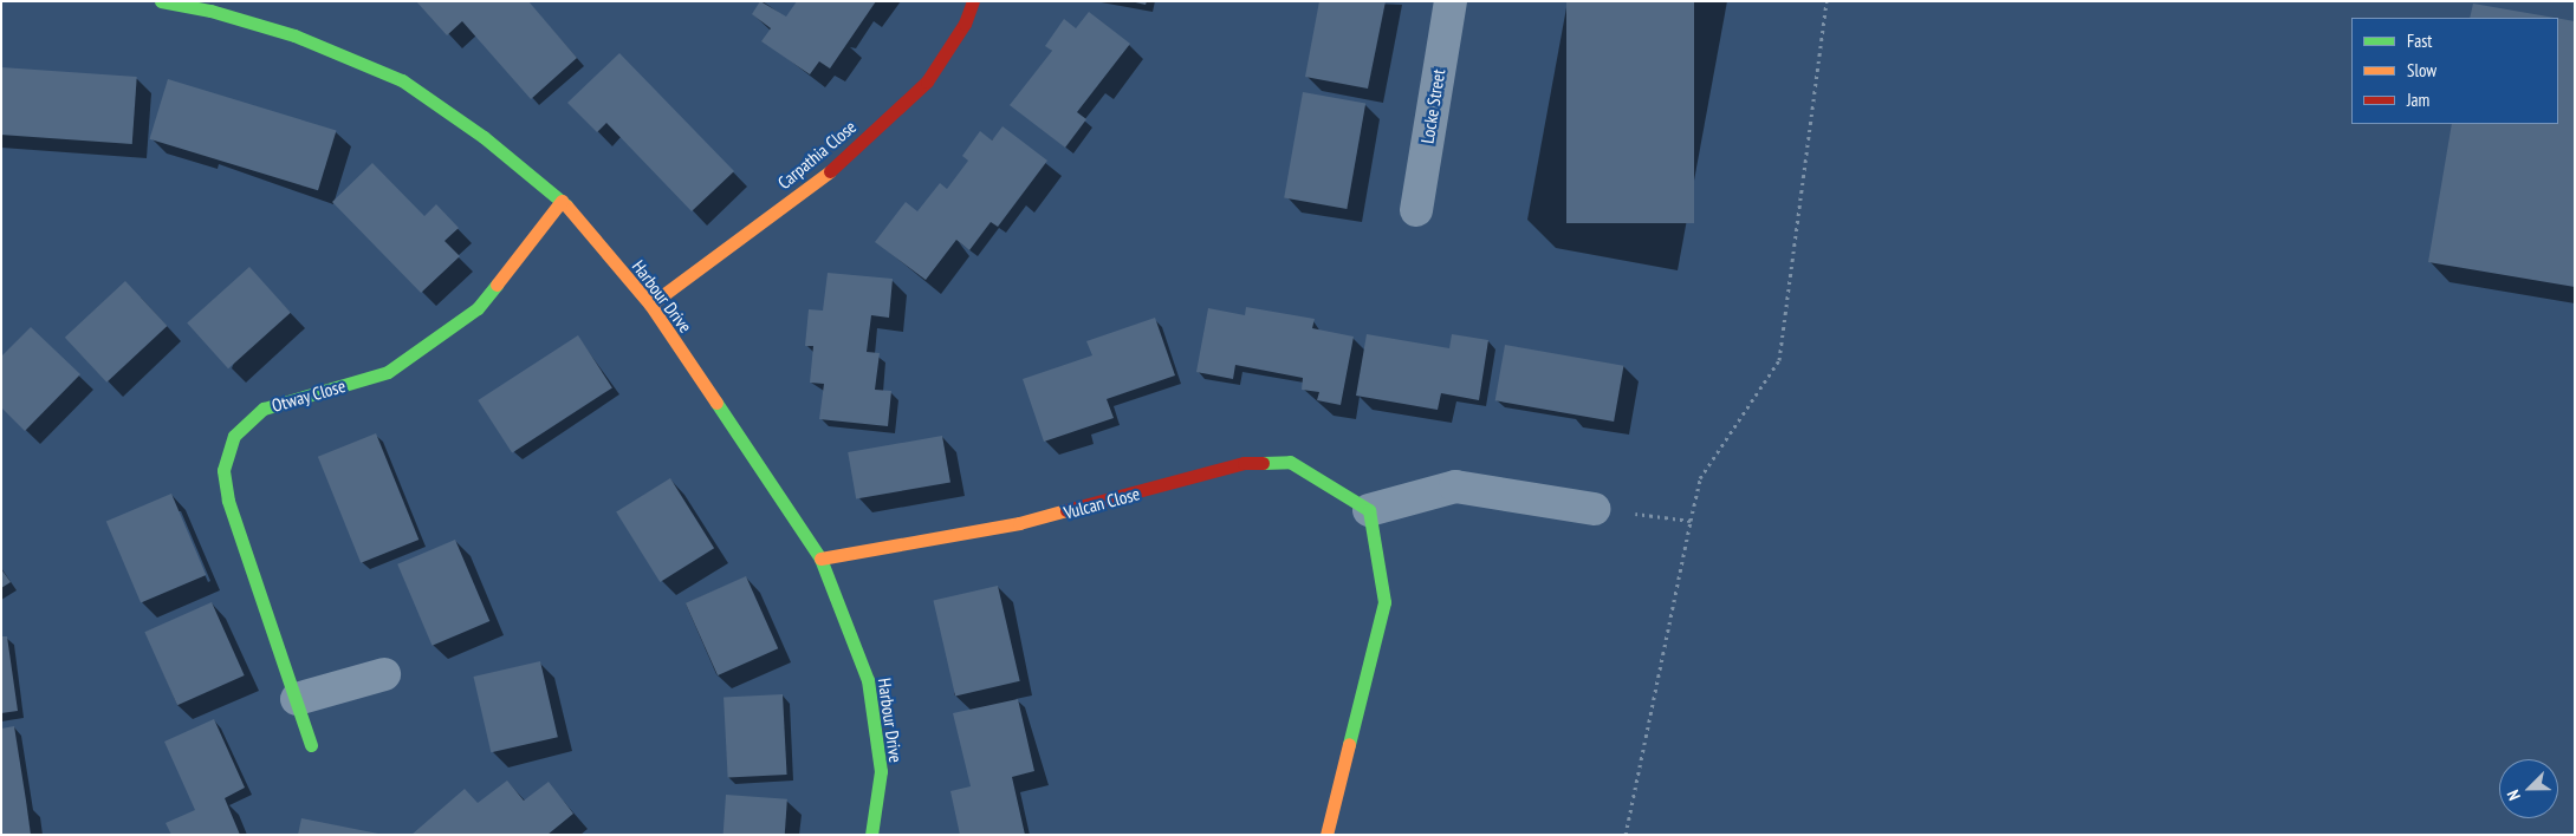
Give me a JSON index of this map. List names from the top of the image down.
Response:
{
  "streets": {
    "street": [
      "Locke Street",
      "Carpathia Close",
      "Harbour Drive",
      "Otway Close",
      "Vulcan Close"
    ]
  },
  "crossings": [
    ["Carpathia Close", "Harbour Drive"],
    ["Harbour Drive", "Otway Close"],
    ["Harbour Drive", "Vulcan Close"]
  ],
  "legend": ["Fast", "Slow", "Jam"],
  "north": "bottom left"
}
